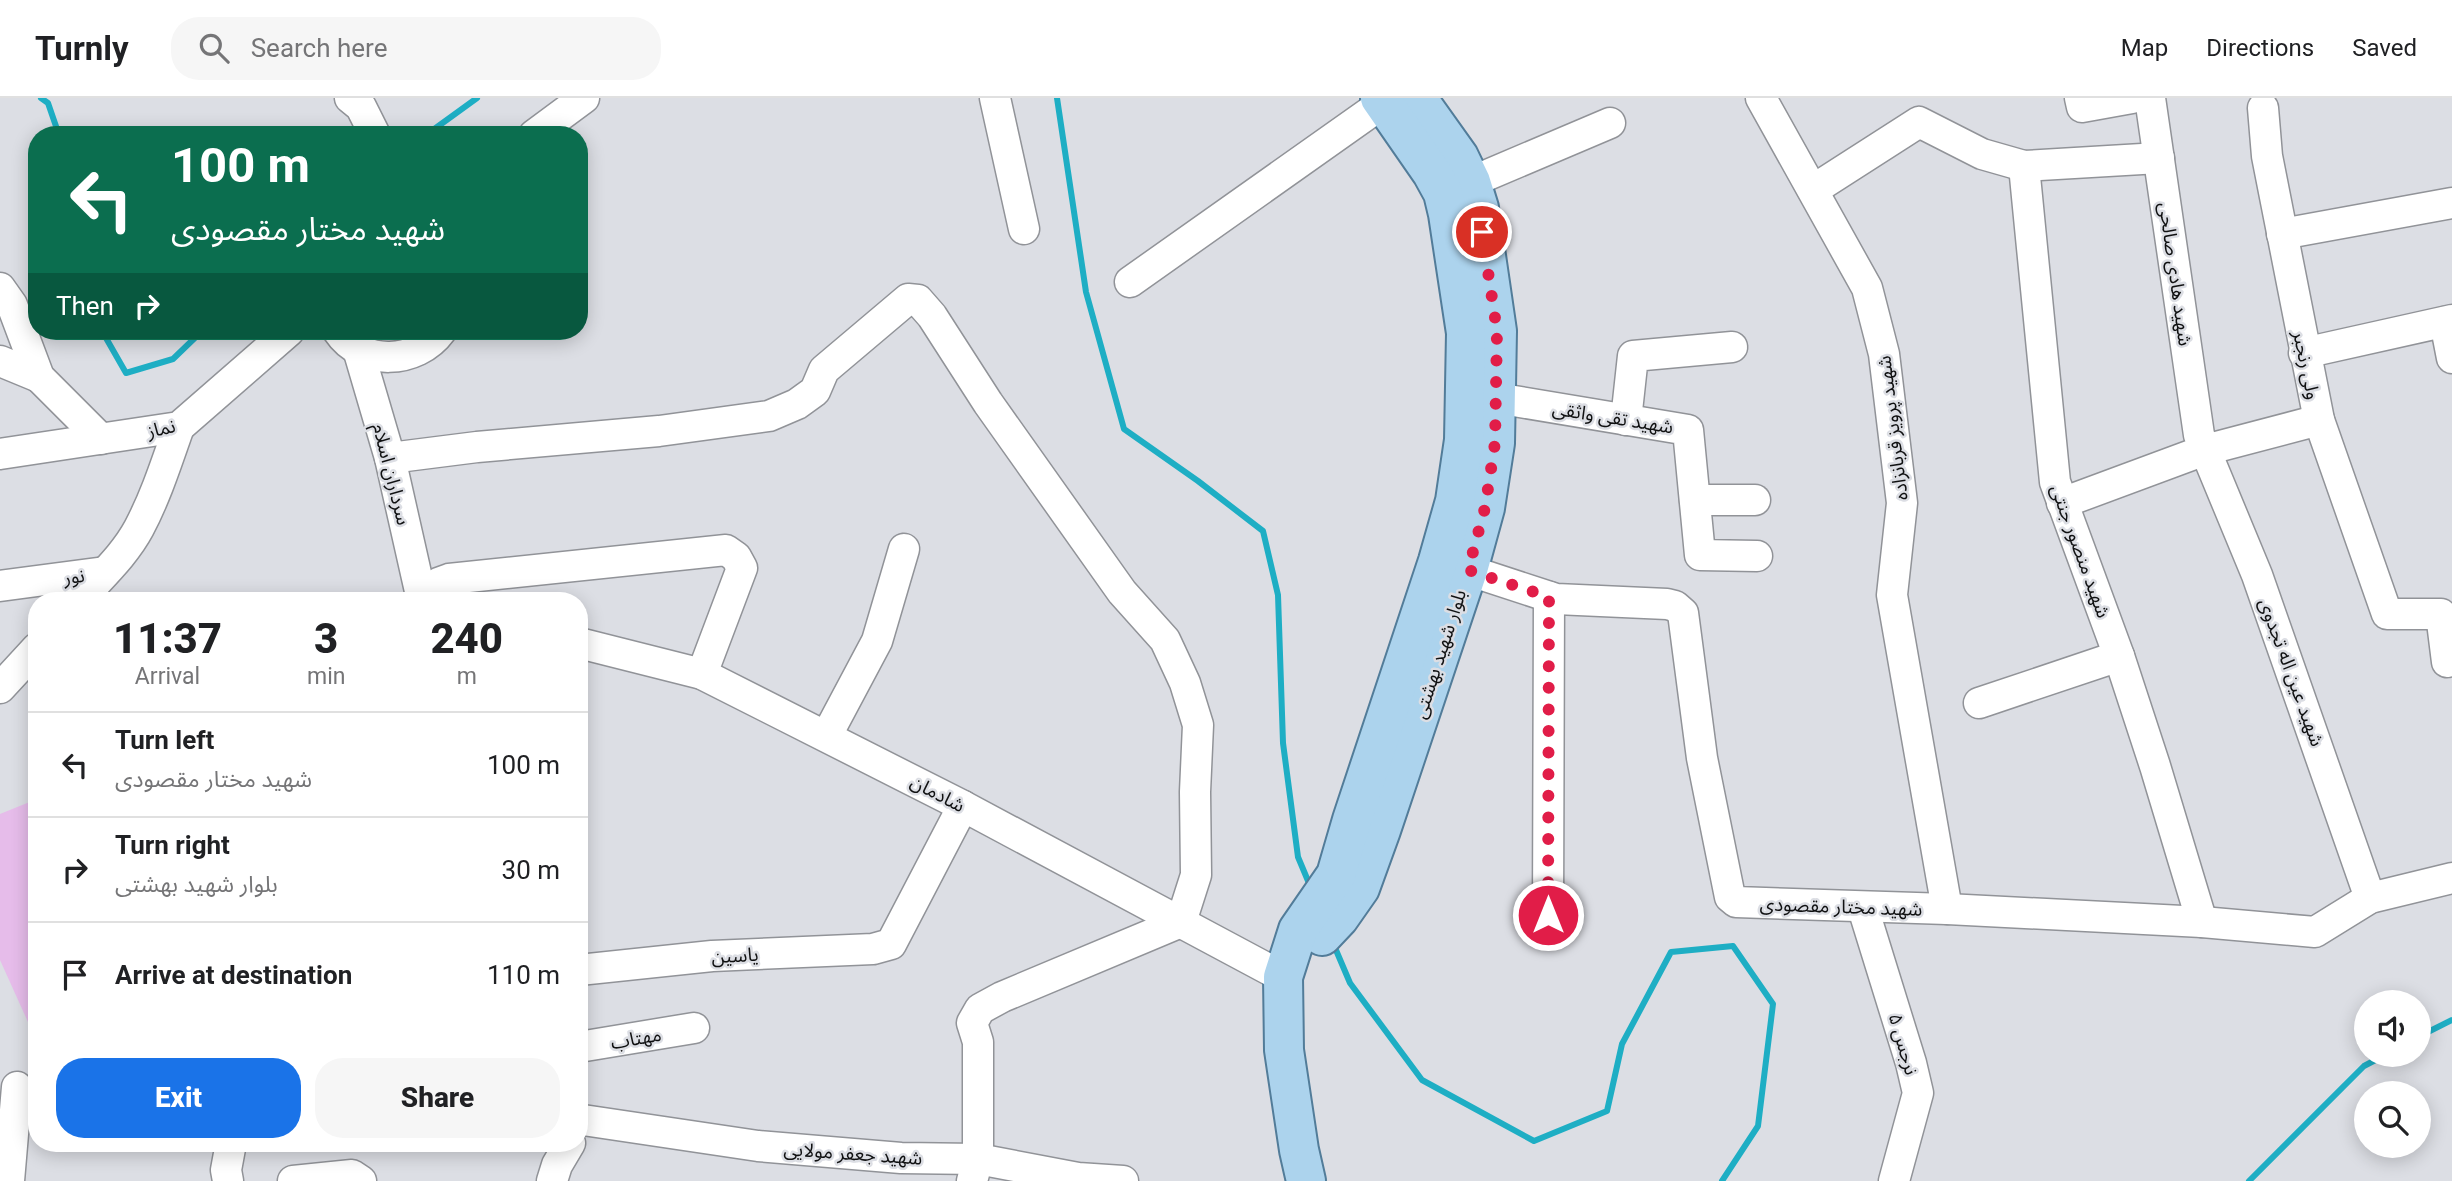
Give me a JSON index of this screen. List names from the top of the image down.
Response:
{
  "streets": {
    "main road": ["بلوار شهید بهشتی"],
    "street": [
      "شهید هادی صالحی",
      "ولی رنجبر",
      "شهید تقی واثقی",
      "نماز",
      "شهید پرویز قربانزاده",
      "سرداران اسلام",
      "شهید منصور جنتی",
      "نور",
      "شهید عین اله تجدوی",
      "شادمان",
      "شهید مختار مقصودی",
      "یاسین",
      "مهتاب",
      "نرجس ۵",
      "شهید جعفر مولایی"
    ]
  },
  "crossings": [
    ["شهید هادی صالحی", "شهید عین اله تجدوی"],
    ["شهید تقی واثقی", "بلوار شهید بهشتی"],
    ["شهید پرویز قربانزاده", "شهید مختار مقصودی"],
    ["شهید منصور جنتی", "شهید مختار مقصودی"],
    ["بلوار شهید بهشتی", "شادمان"],
    ["بلوار شهید بهشتی", "شهید مختار مقصودی"],
    ["شهید عین اله تجدوی", "شهید مختار مقصودی"],
    ["شادمان", "یاسین"],
    ["شهید مختار مقصودی", "نرجس ۵"]
  ],
  "page": {
    "header": "Turnly",
    "search": "Search here",
    "nav": ["Map", "Directions", "Saved"],
    "turn": ["100 m", "شهید مختار مقصودی"],
    "then": "Then",
    "eta": [
      "11:37",
      "Arrival",
      "3",
      "min",
      "240",
      "m"
    ],
    "list": [
      {
        "name": "Turn left",
        "note": "شهید مختار مقصودی",
        "value": "100 m"
      },
      {
        "name": "Turn right",
        "note": "بلوار شهید بهشتی",
        "value": "30 m"
      },
      {
        "name": "Arrive at destination",
        "value": "110 m"
      }
    ],
    "buttons": ["Exit", "Share"]
  }
}
